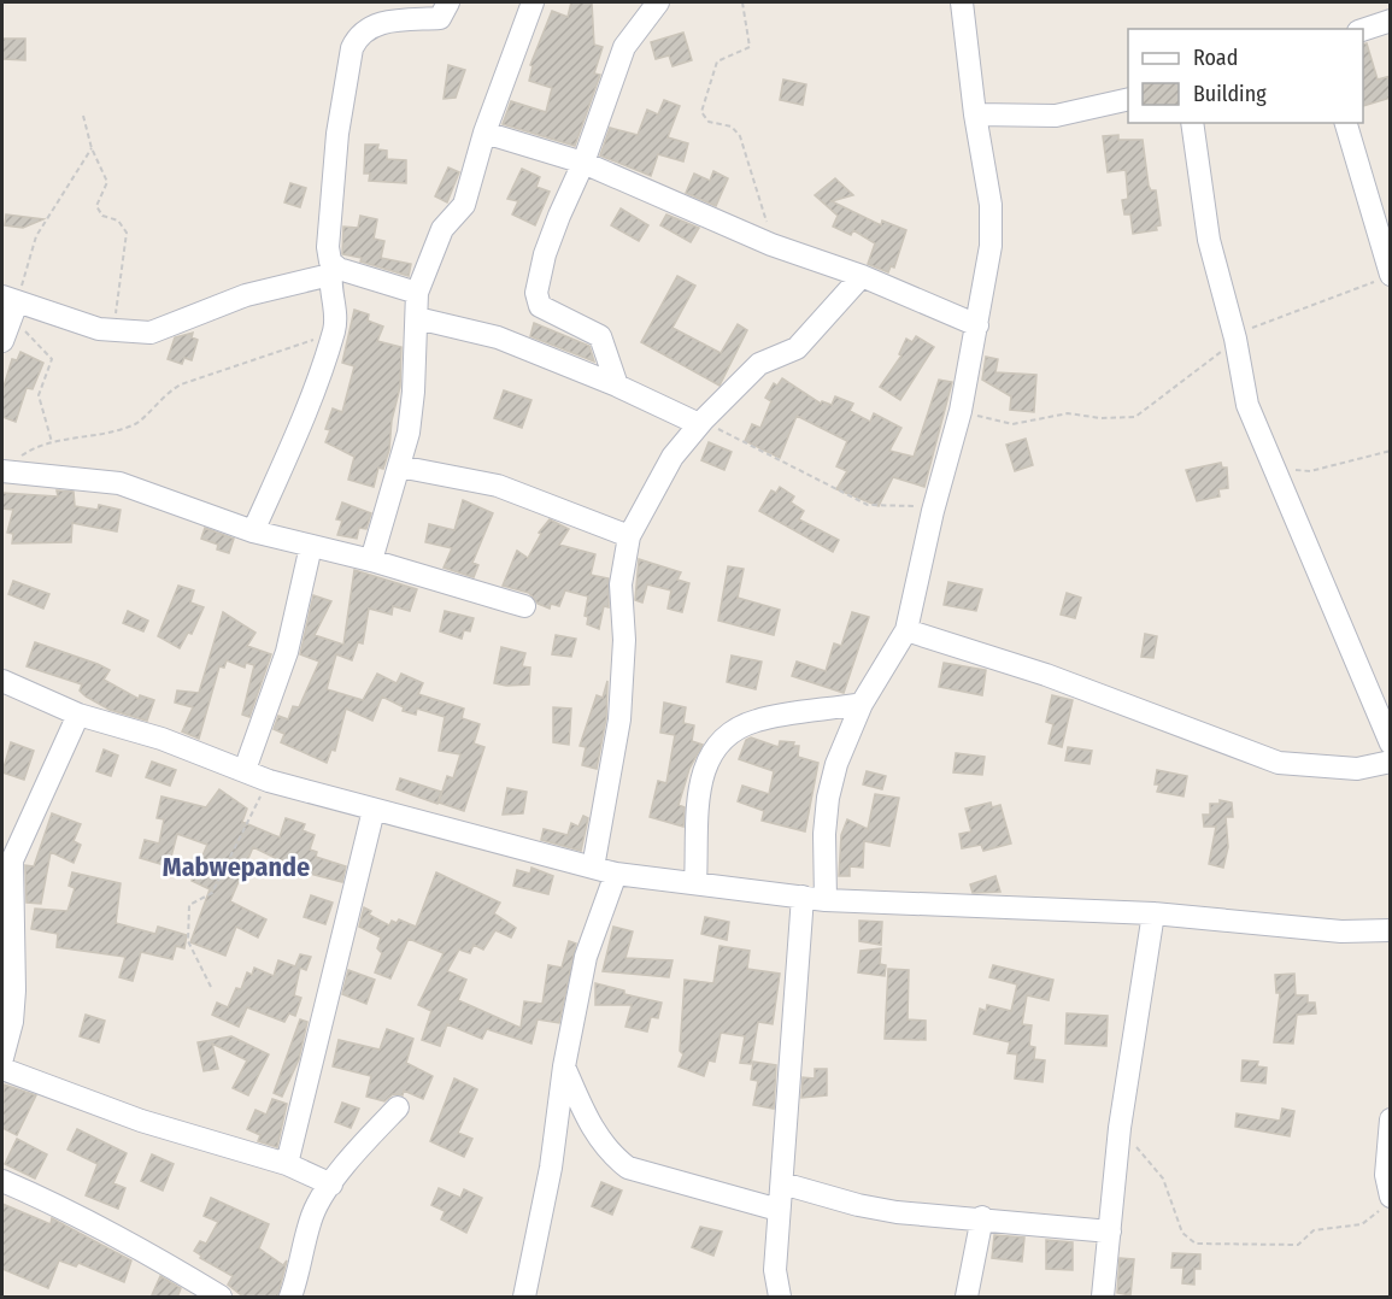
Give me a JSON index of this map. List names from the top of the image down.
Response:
{
  "districts": ["Mabwepande"],
  "legend": ["Road", "Building"]
}
